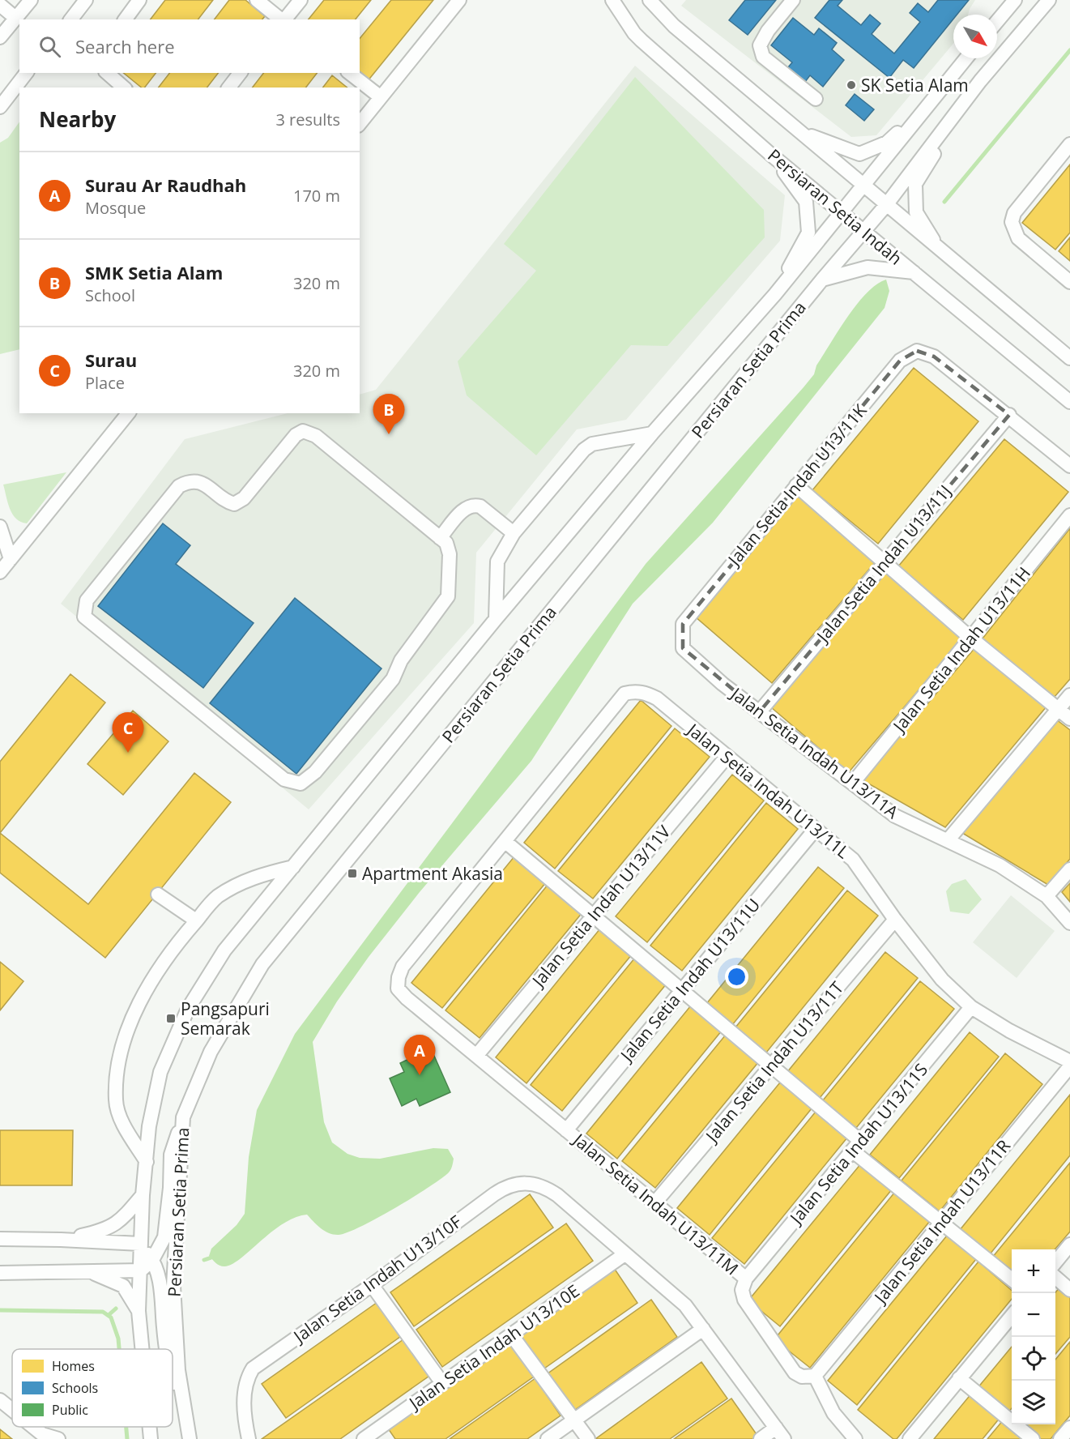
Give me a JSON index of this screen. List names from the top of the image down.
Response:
{
  "streets": {
    "street": [
      "Persiaran Setia Indah",
      "Persiaran Setia Prima",
      "Jalan Setia Indah U13/11K",
      "Jalan Setia Indah U13/11J",
      "Jalan Setia Indah U13/11H",
      "Jalan Setia Indah U13/11A",
      "Jalan Setia Indah U13/11L",
      "Jalan Setia Indah U13/11V",
      "Jalan Setia Indah U13/11U",
      "Jalan Setia Indah U13/11T",
      "Jalan Setia Indah U13/11S",
      "Jalan Setia Indah U13/11M",
      "Jalan Setia Indah U13/11R",
      "Jalan Setia Indah U13/10F",
      "Jalan Setia Indah U13/10E"
    ]
  },
  "crossings": [
    ["Persiaran Setia Indah", "Persiaran Setia Prima"],
    ["Jalan Setia Indah U13/11K", "Jalan Setia Indah U13/11J"],
    ["Jalan Setia Indah U13/11K", "Jalan Setia Indah U13/11A"],
    ["Jalan Setia Indah U13/11J", "Jalan Setia Indah U13/11A"],
    ["Jalan Setia Indah U13/11H", "Jalan Setia Indah U13/11A"],
    ["Jalan Setia Indah U13/11L", "Jalan Setia Indah U13/11V"],
    ["Jalan Setia Indah U13/11L", "Jalan Setia Indah U13/11U"],
    ["Jalan Setia Indah U13/11L", "Jalan Setia Indah U13/11T"],
    ["Jalan Setia Indah U13/11L", "Jalan Setia Indah U13/11S"],
    ["Jalan Setia Indah U13/11L", "Jalan Setia Indah U13/11M"],
    ["Jalan Setia Indah U13/11V", "Jalan Setia Indah U13/11M"],
    ["Jalan Setia Indah U13/11U", "Jalan Setia Indah U13/11M"],
    ["Jalan Setia Indah U13/11T", "Jalan Setia Indah U13/11M"],
    ["Jalan Setia Indah U13/11S", "Jalan Setia Indah U13/11M"],
    ["Jalan Setia Indah U13/11M", "Jalan Setia Indah U13/11R"],
    ["Jalan Setia Indah U13/10F", "Jalan Setia Indah U13/10E"]
  ],
  "places": {
    "other": ["SK Setia Alam"],
    "transit": ["Apartment Akasia", "Pangsapuri Semarak"]
  },
  "legend": ["Homes", "Schools", "Public"],
  "north": "bottom right",
  "page": {
    "search": "Search here",
    "heading": ["Nearby", "3 results"],
    "list": [
      {
        "mark": "A",
        "name": "Surau Ar Raudhah",
        "note": "Mosque",
        "value": "170 m"
      },
      {
        "mark": "B",
        "name": "SMK Setia Alam",
        "note": "School",
        "value": "320 m"
      },
      {
        "mark": "C",
        "name": "Surau",
        "note": "Place",
        "value": "320 m"
      }
    ],
    "pins": ["B", "C", "A"],
    "map_buttons": ["+", "−"]
  }
}
